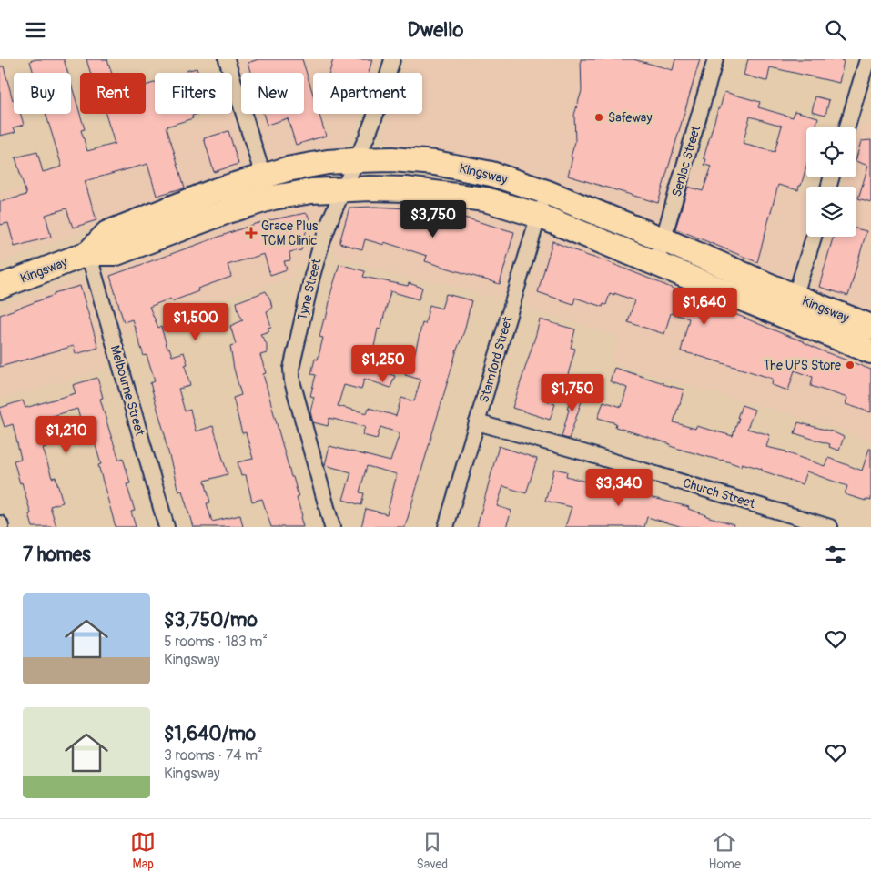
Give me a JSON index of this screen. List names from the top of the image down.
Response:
{
  "streets": {
    "main road": ["Kingsway"],
    "street": [
      "Senlac Street",
      "Tyne Street",
      "Stamford Street",
      "Melbourne Street",
      "Church Street"
    ]
  },
  "crossings": [
    ["Senlac Street", "Kingsway"],
    ["Kingsway", "Tyne Street"],
    ["Kingsway", "Stamford Street"],
    ["Kingsway", "Melbourne Street"],
    ["Stamford Street", "Church Street"]
  ],
  "places": {
    "other": ["Safeway", "The UPS Store"],
    "health": ["Grace Plus TCM Clinic"]
  },
  "page": {
    "header": "Dwello",
    "chip": [
      "Buy",
      "Rent",
      "Filters",
      "New",
      "Apartment"
    ],
    "price": [
      "$3,750",
      "$1,640",
      "$1,500",
      "$1,250",
      "$1,750",
      "$1,210",
      "$3,340"
    ],
    "heading": "7 homes",
    "list": [
      {
        "name": "$3,750/mo",
        "note": "5 rooms · 183 m² · Kingsway"
      },
      {
        "name": "$1,640/mo",
        "note": "3 rooms · 74 m² · Kingsway"
      }
    ],
    "tabs": ["Map", "Saved", "Home"]
  }
}
